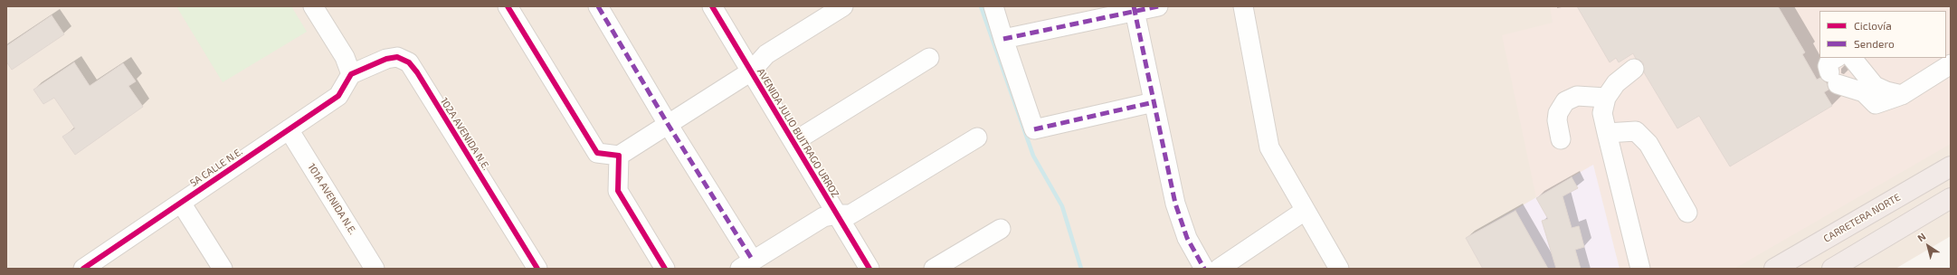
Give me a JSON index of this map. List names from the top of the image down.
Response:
{
  "streets": {
    "highway": ["CARRETERA NORTE"],
    "street": [
      "AVENIDA JULIO BUITRAGO URROZ",
      "102A AVENIDA N.E.",
      "5A CALLE N.E.",
      "101A AVENIDA N.E."
    ]
  },
  "crossings": [
    ["102A AVENIDA N.E.", "5A CALLE N.E."],
    ["5A CALLE N.E.", "101A AVENIDA N.E."]
  ],
  "legend": ["Ciclovía", "Sendero"],
  "north": "top left"
}
